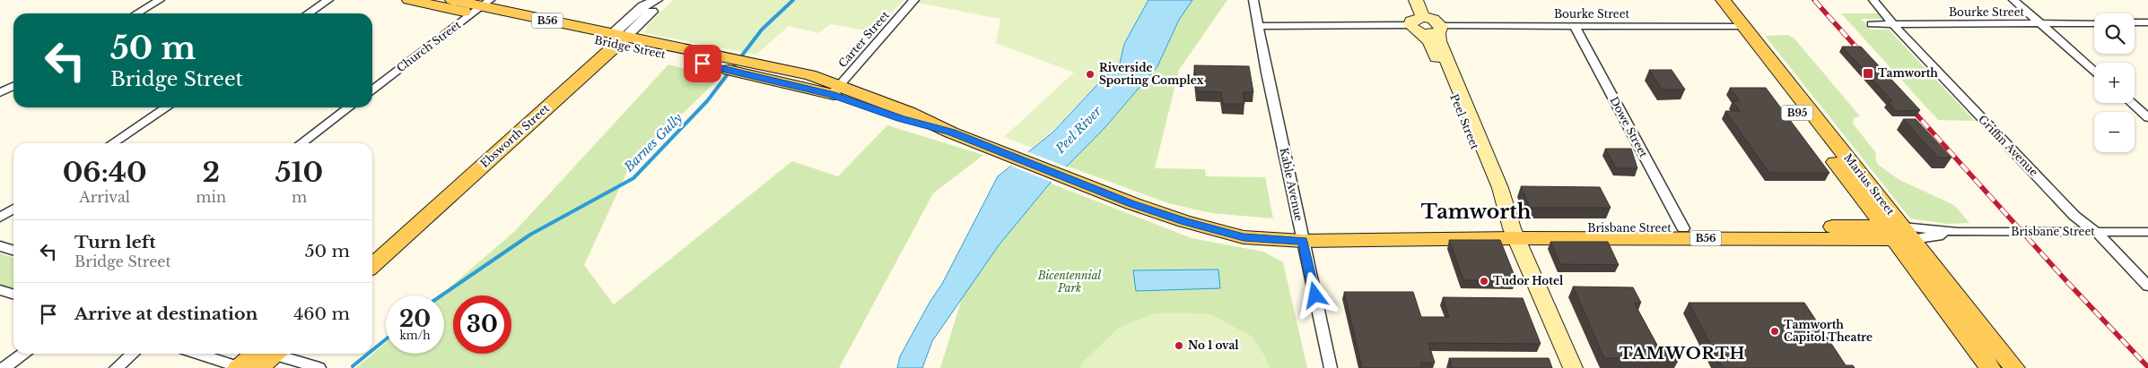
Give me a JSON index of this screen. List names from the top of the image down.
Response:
{
  "streets": {
    "main road": [
      "B56",
      "Bridge Street",
      "B95",
      "Peel Street",
      "Ebsworth Street",
      "Marius Street",
      "Brisbane Street"
    ],
    "street": [
      "Bourke Street",
      "Carter Street",
      "Church Street",
      "Dowe Street",
      "Griffin Avenue",
      "Kable Avenue"
    ]
  },
  "crossings": [
    ["Bourke Street", "Peel Street"],
    ["Bourke Street", "Dowe Street"],
    ["Bourke Street", "Griffin Avenue"],
    ["Bourke Street", "Kable Avenue"],
    ["Bourke Street", "Marius Street"],
    ["Carter Street", "Bridge Street"],
    ["Church Street", "Bridge Street"],
    ["Bridge Street", "Ebsworth Street"],
    ["Bridge Street", "Kable Avenue"],
    ["Bridge Street", "Brisbane Street"],
    ["Peel Street", "Brisbane Street"],
    ["Dowe Street", "Brisbane Street"],
    ["Griffin Avenue", "Brisbane Street"],
    ["Kable Avenue", "Brisbane Street"],
    ["Marius Street", "Brisbane Street"]
  ],
  "districts": ["Tamworth", "TAMWORTH"],
  "water": ["Peel River", "Barnes Gully"],
  "parks": ["Bicentennial Park"],
  "places": {
    "transit": ["Tamworth"],
    "other": [
      "Riverside Sporting Complex",
      "Tudor Hotel",
      "Tamworth Capitol Theatre",
      "No 1 oval"
    ]
  },
  "page": {
    "map_buttons": ["+", "−"],
    "turn": ["50 m", "Bridge Street"],
    "eta": [
      "06:40",
      "Arrival",
      "2",
      "min",
      "510",
      "m"
    ],
    "list": [
      {
        "name": "Turn left",
        "note": "Bridge Street",
        "value": "50 m"
      },
      {
        "name": "Arrive at destination",
        "value": "460 m"
      }
    ],
    "speed": "20 km/h",
    "limit": "30"
  }
}
